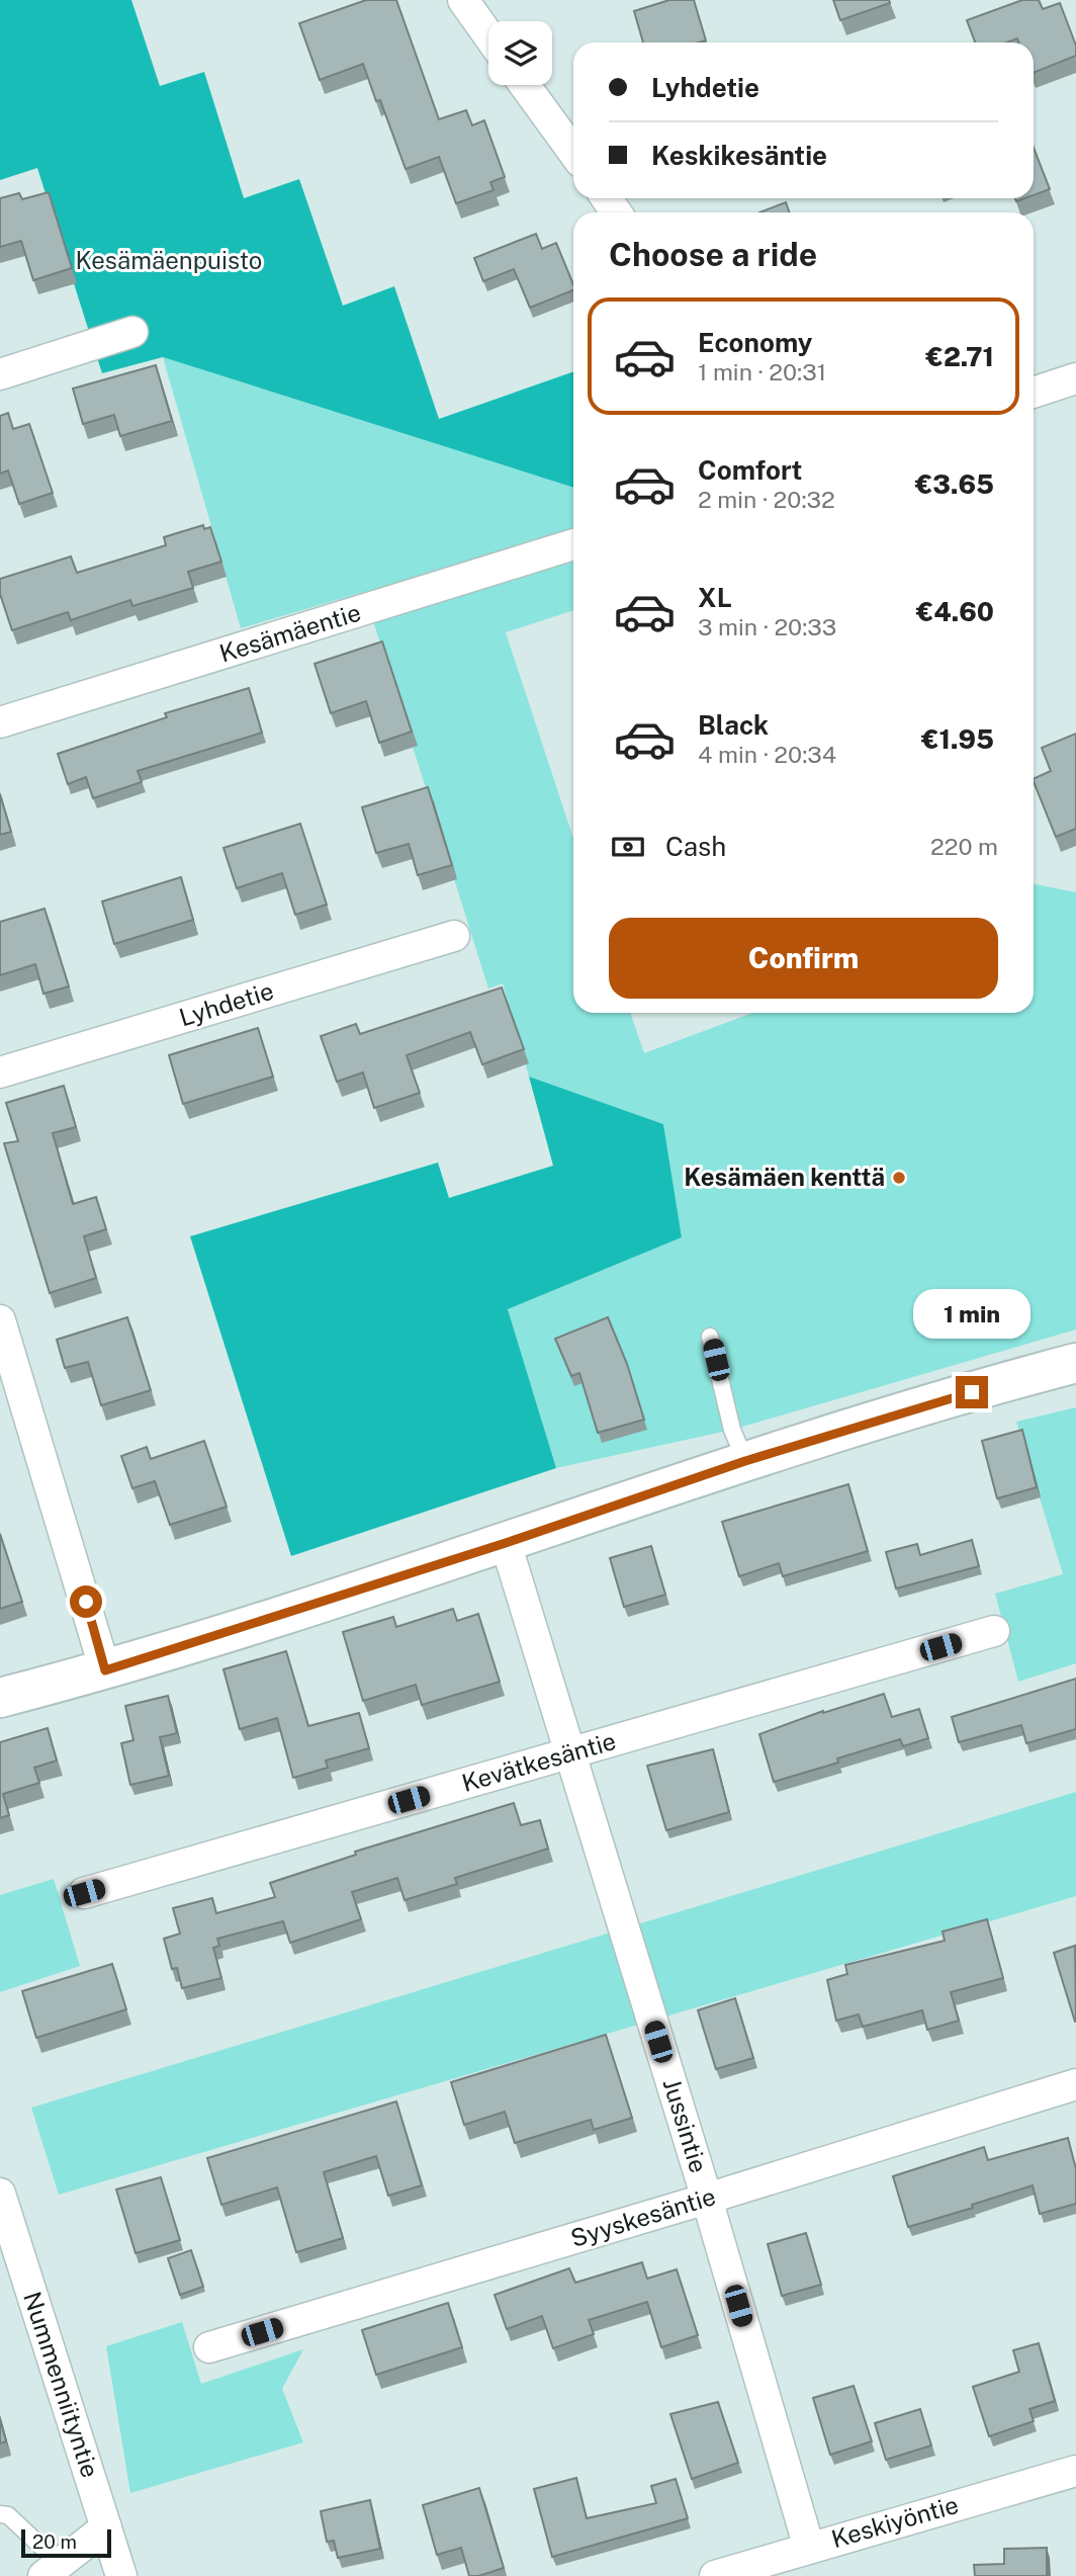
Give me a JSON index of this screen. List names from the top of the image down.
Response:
{
  "streets": {
    "street": [
      "Kesämäentie",
      "Lyhdetie",
      "Kevätkesäntie",
      "Jussintie",
      "Syyskesäntie",
      "Nummenniityntie",
      "Keskiyöntie"
    ]
  },
  "crossings": [
    ["Kevätkesäntie", "Jussintie"],
    ["Jussintie", "Syyskesäntie"],
    ["Jussintie", "Keskiyöntie"]
  ],
  "parks": ["Kesämäenpuisto"],
  "places": ["Kesämäen kenttä"],
  "scale_bar": "20 m",
  "page": {
    "banner": ["Lyhdetie", "Keskikesäntie"],
    "heading": "Choose a ride",
    "list": [
      {
        "name": "Economy",
        "note": "1 min · 20:31",
        "value": "€2.71"
      },
      {
        "name": "Comfort",
        "note": "2 min · 20:32",
        "value": "€3.65"
      },
      {
        "name": "XL",
        "note": "3 min · 20:33",
        "value": "€4.60"
      },
      {
        "name": "Black",
        "note": "4 min · 20:34",
        "value": "€1.95"
      }
    ],
    "pay": ["Cash", "220 m"],
    "buttons": "Confirm",
    "bubble": "1 min",
    "scale": "20 m"
  }
}
